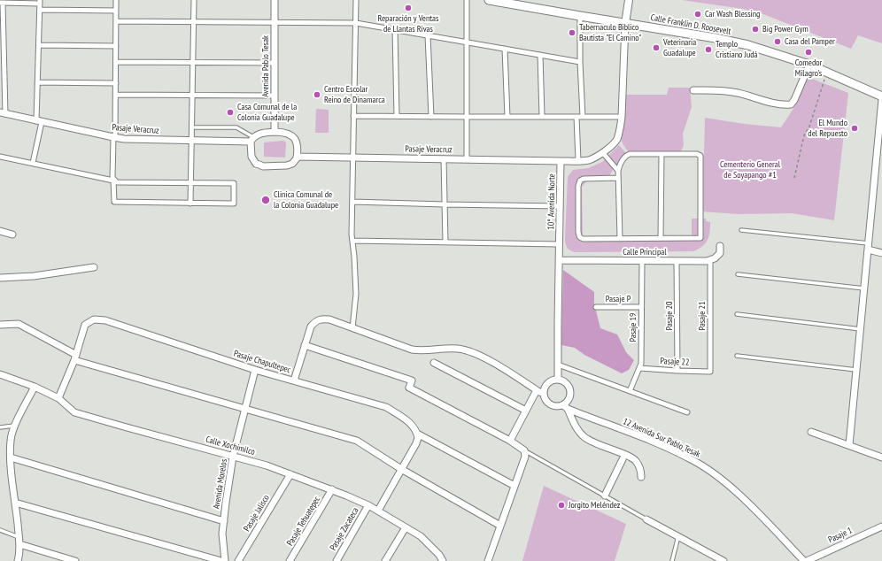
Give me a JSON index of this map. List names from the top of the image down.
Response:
{
  "streets": {
    "main road": ["Calle Franklin D. Roosevelt"],
    "street": [
      "Avenida Pablo Tesak",
      "Pasaje Veracruz",
      "10° Avenida Norte",
      "Calle Principal",
      "Pasaje P",
      "Pasaje 20",
      "Pasaje 21",
      "Pasaje 19",
      "Pasaje Chapultepec",
      "Pasaje 22",
      "12 Avenida Sur Pablo Tesak",
      "Calle Xochimilco",
      "Avenida Morelos",
      "Pasaje Jalisco",
      "Pasaje Tehuatepec",
      "Pasaje Zacateca",
      "Pasaje 1"
    ]
  },
  "crossings": [
    ["Calle Franklin D. Roosevelt", "10° Avenida Norte"],
    ["Avenida Pablo Tesak", "Pasaje Veracruz"],
    ["Pasaje Veracruz", "10° Avenida Norte"],
    ["10° Avenida Norte", "Calle Principal"],
    ["10° Avenida Norte", "12 Avenida Sur Pablo Tesak"],
    ["Calle Principal", "Pasaje 20"],
    ["Calle Principal", "Pasaje 21"],
    ["Calle Principal", "Pasaje 19"],
    ["Pasaje P", "Pasaje 19"],
    ["Pasaje 20", "Pasaje 22"],
    ["Pasaje 21", "Pasaje 22"],
    ["Pasaje 19", "Pasaje 22"],
    ["Pasaje Chapultepec", "Calle Xochimilco"],
    ["Pasaje Chapultepec", "Avenida Morelos"],
    ["12 Avenida Sur Pablo Tesak", "Pasaje 1"],
    ["Calle Xochimilco", "Avenida Morelos"],
    ["Calle Xochimilco", "Pasaje Jalisco"],
    ["Calle Xochimilco", "Pasaje Tehuatepec"],
    ["Calle Xochimilco", "Pasaje Zacateca"]
  ],
  "parks": ["Cementerio General de Soyapango #1"],
  "places": [
    "Reparación y Ventas de Llantas Rivas",
    "Car Wash Blessing",
    "Big Power Gym",
    "Tabernaculo Biblico Bautista \"El Camino\"",
    "Casa del Pamper",
    "Veterinaria Guadalupe",
    "Templo Cristiano Judá",
    "Comedor Milagro's",
    "Centro Escolar Reino de Dinamarca",
    "Casa Comunal de la Colonia Guadalupe",
    "El Mundo del Repuesto",
    "Clinica Comunal de la Colonia Guadalupe",
    "Jorgito Meléndez"
  ]
}
